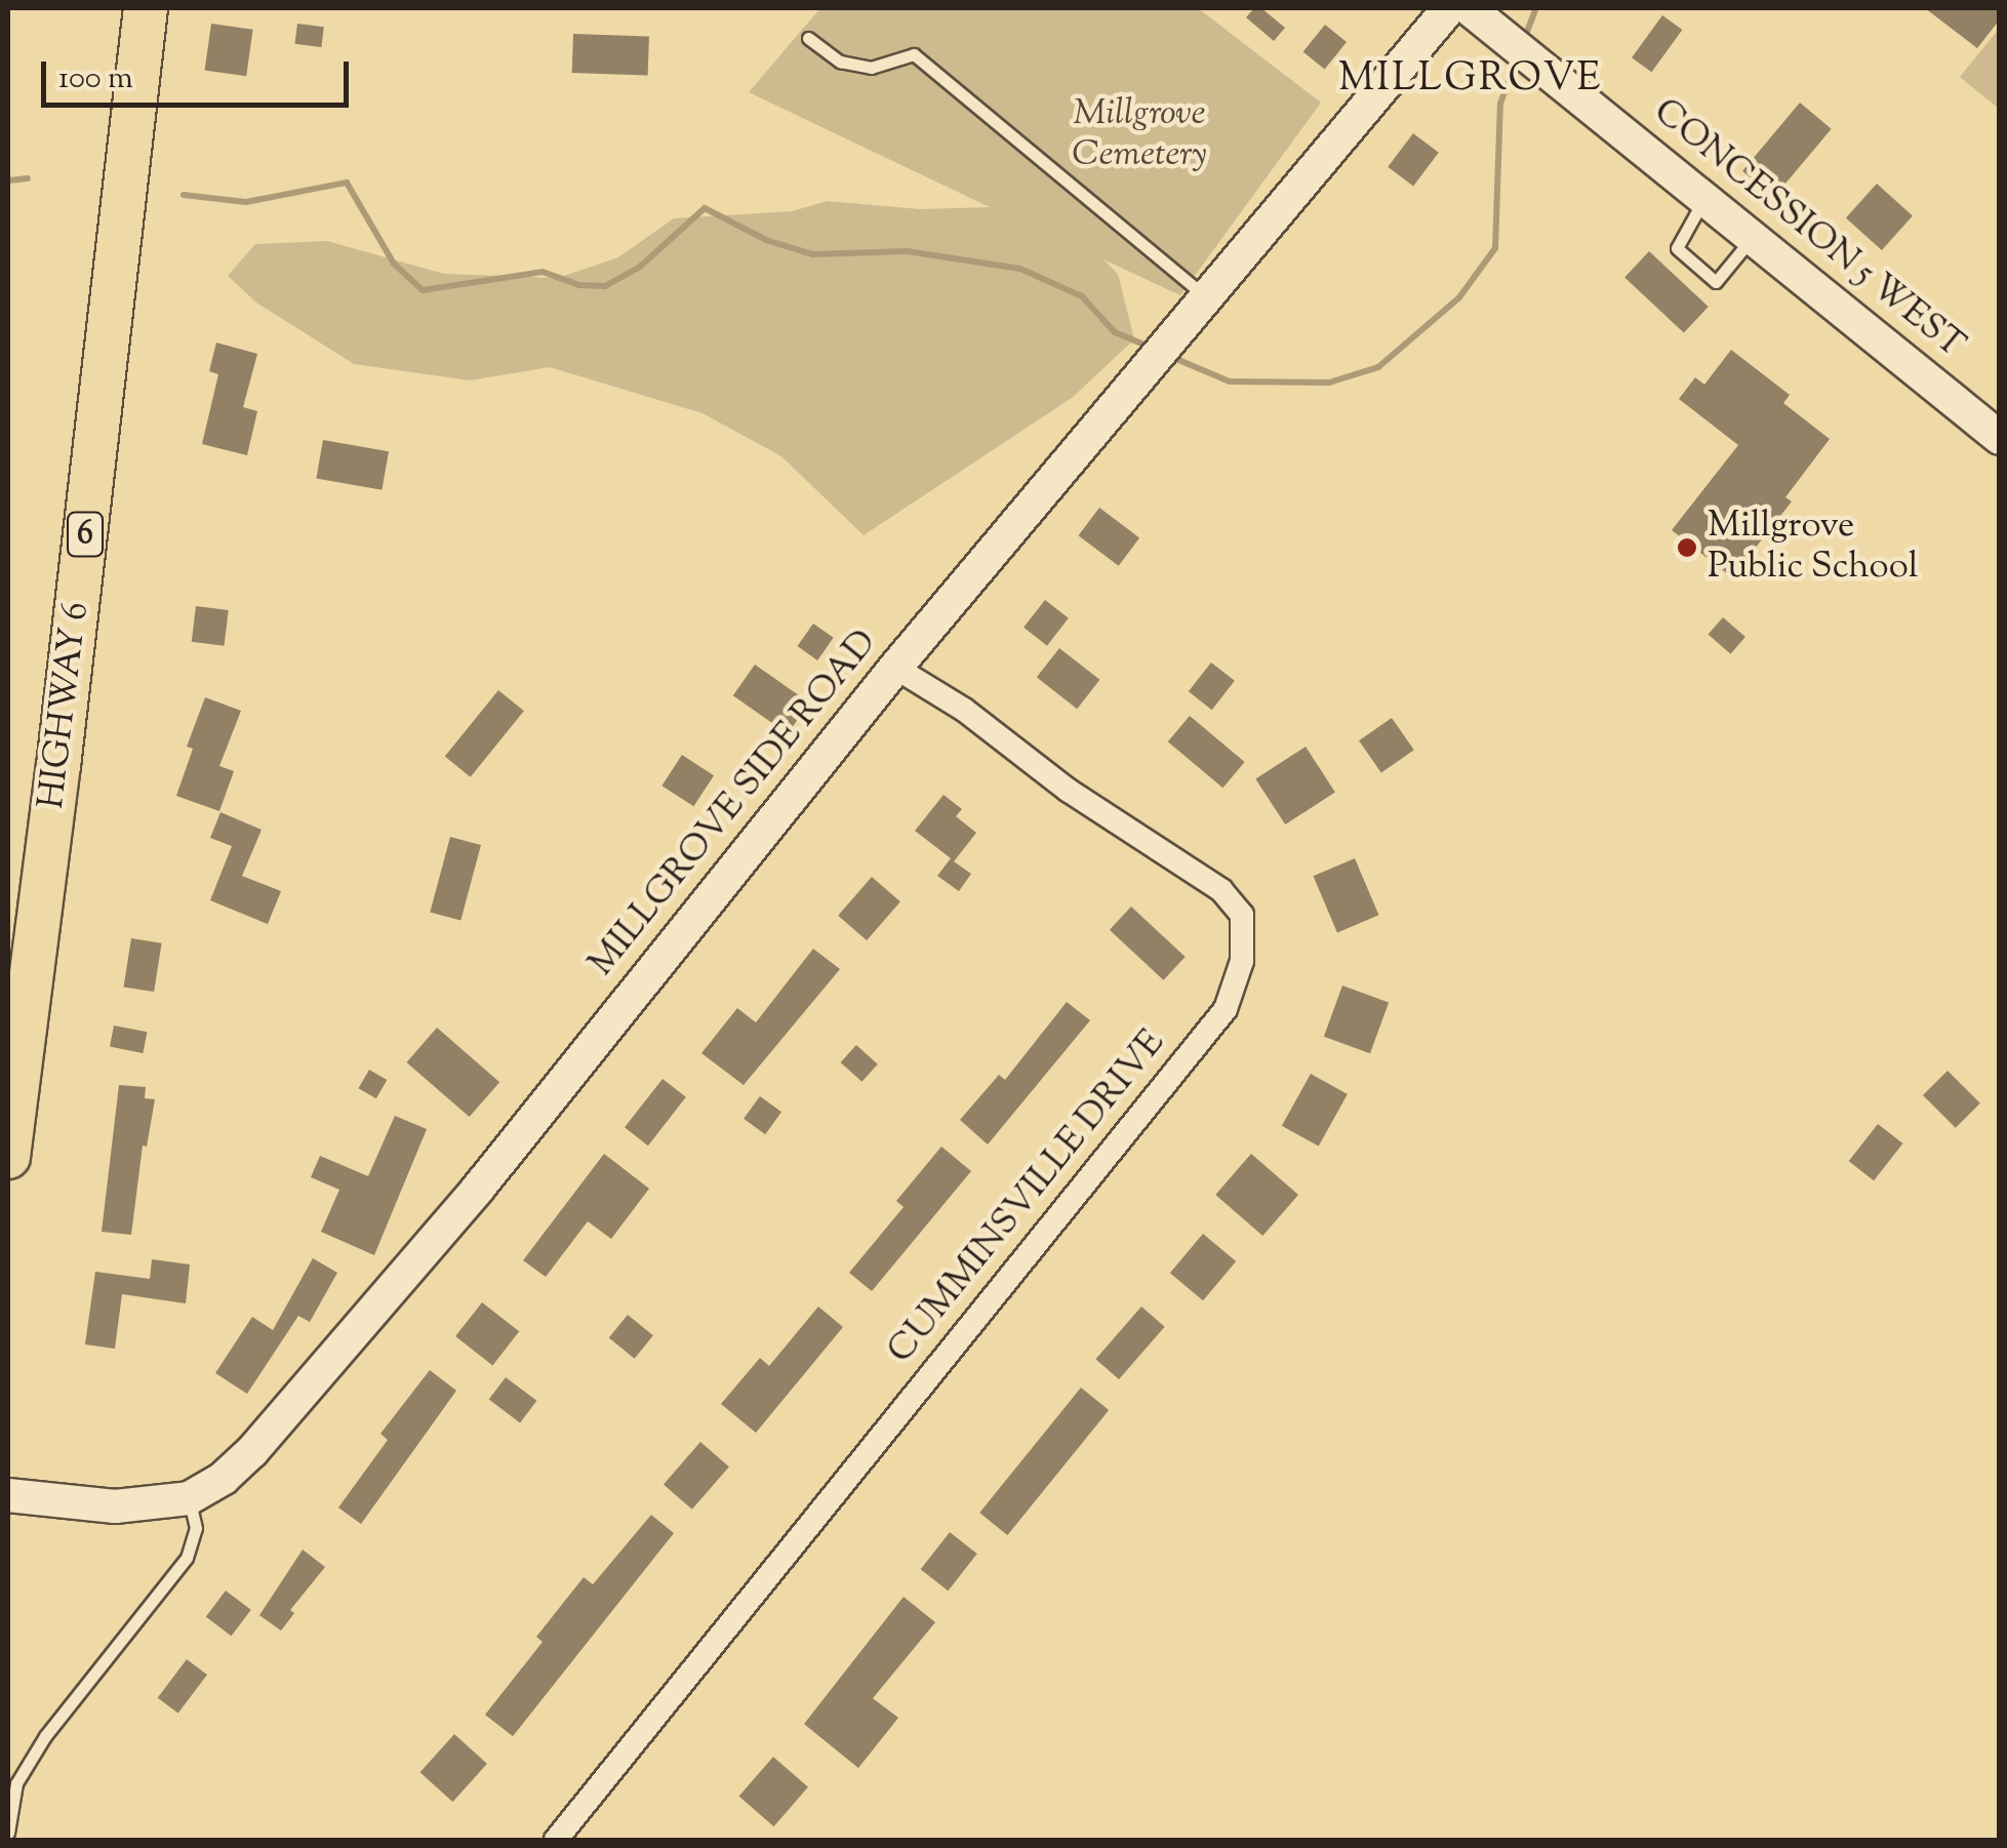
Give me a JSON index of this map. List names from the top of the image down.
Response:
{
  "streets": {
    "highway": ["6", "HIGHWAY 6"],
    "main road": ["CONCESSION 5 WEST", "MILLGROVE SIDE ROAD"],
    "street": ["CUMMINSVILLE DRIVE"]
  },
  "crossings": [
    ["MILLGROVE SIDE ROAD", "CUMMINSVILLE DRIVE"]
  ],
  "districts": ["MILLGROVE"],
  "parks": ["Millgrove Cemetery"],
  "places": ["Millgrove Public School"],
  "scale_bar": "100 m"
}
